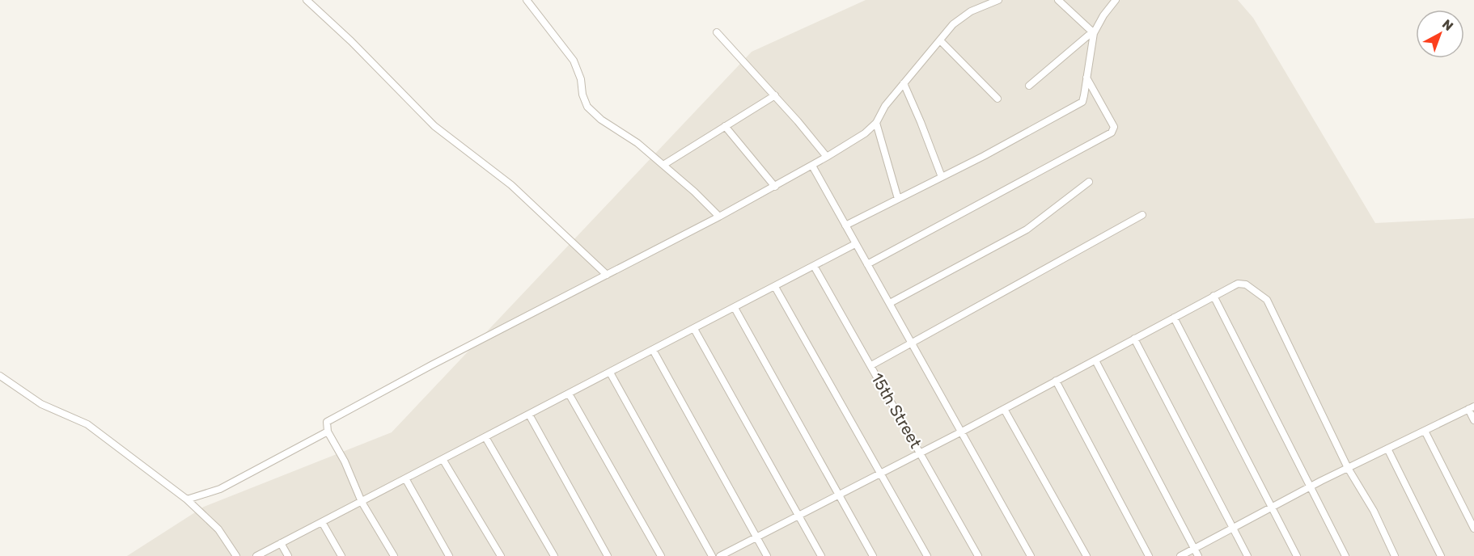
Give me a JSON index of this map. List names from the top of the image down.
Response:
{
  "streets": {
    "street": ["15th Street"]
  },
  "north": "top right"
}
